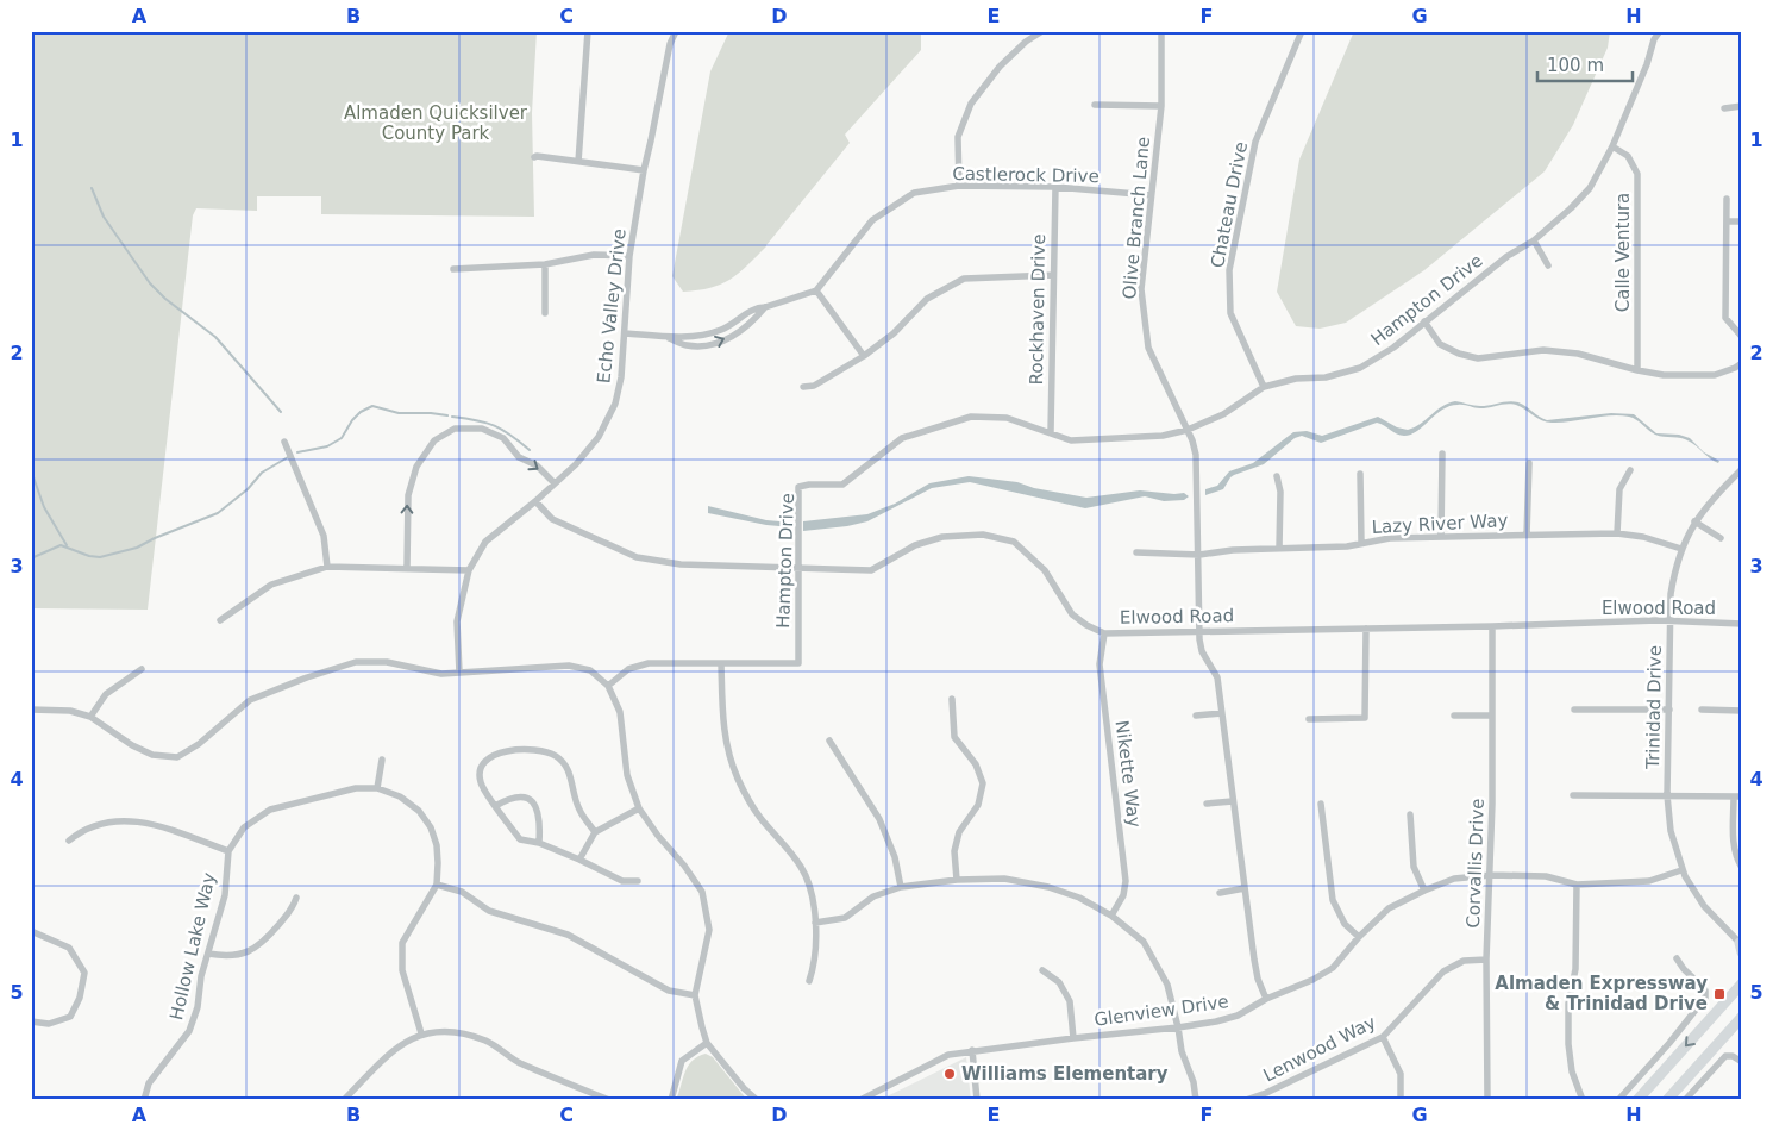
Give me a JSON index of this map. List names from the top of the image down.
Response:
{
  "streets": {
    "street": [
      "Castlerock Drive",
      "Chateau Drive",
      "Olive Branch Lane",
      "Calle Ventura",
      "Hampton Drive",
      "Echo Valley Drive",
      "Rockhaven Drive",
      "Lazy River Way",
      "Elwood Road",
      "Trinidad Drive",
      "Nikette Way",
      "Corvallis Drive",
      "Hollow Lake Way",
      "Glenview Drive",
      "Lenwood Way"
    ]
  },
  "crossings": [
    ["Castlerock Drive", "Olive Branch Lane"],
    ["Castlerock Drive", "Rockhaven Drive"],
    ["Chateau Drive", "Hampton Drive"],
    ["Olive Branch Lane", "Hampton Drive"],
    ["Olive Branch Lane", "Lazy River Way"],
    ["Olive Branch Lane", "Elwood Road"],
    ["Olive Branch Lane", "Glenview Drive"],
    ["Calle Ventura", "Hampton Drive"],
    ["Hampton Drive", "Rockhaven Drive"],
    ["Hampton Drive", "Elwood Road"],
    ["Echo Valley Drive", "Elwood Road"],
    ["Lazy River Way", "Trinidad Drive"],
    ["Elwood Road", "Trinidad Drive"],
    ["Elwood Road", "Nikette Way"],
    ["Elwood Road", "Corvallis Drive"],
    ["Trinidad Drive", "Glenview Drive"],
    ["Corvallis Drive", "Glenview Drive"],
    ["Corvallis Drive", "Lenwood Way"]
  ],
  "parks": ["Almaden Quicksilver County Park"],
  "places": {
    "transit": ["Almaden Expressway & Trinidad Drive"],
    "other": ["Williams Elementary"]
  },
  "scale_bar": "100 m",
  "grid": {
    "columns": [
      "A",
      "B",
      "C",
      "D",
      "E",
      "F",
      "G",
      "H"
    ],
    "rows": [
      "1",
      "2",
      "3",
      "4",
      "5"
    ]
  }
}
